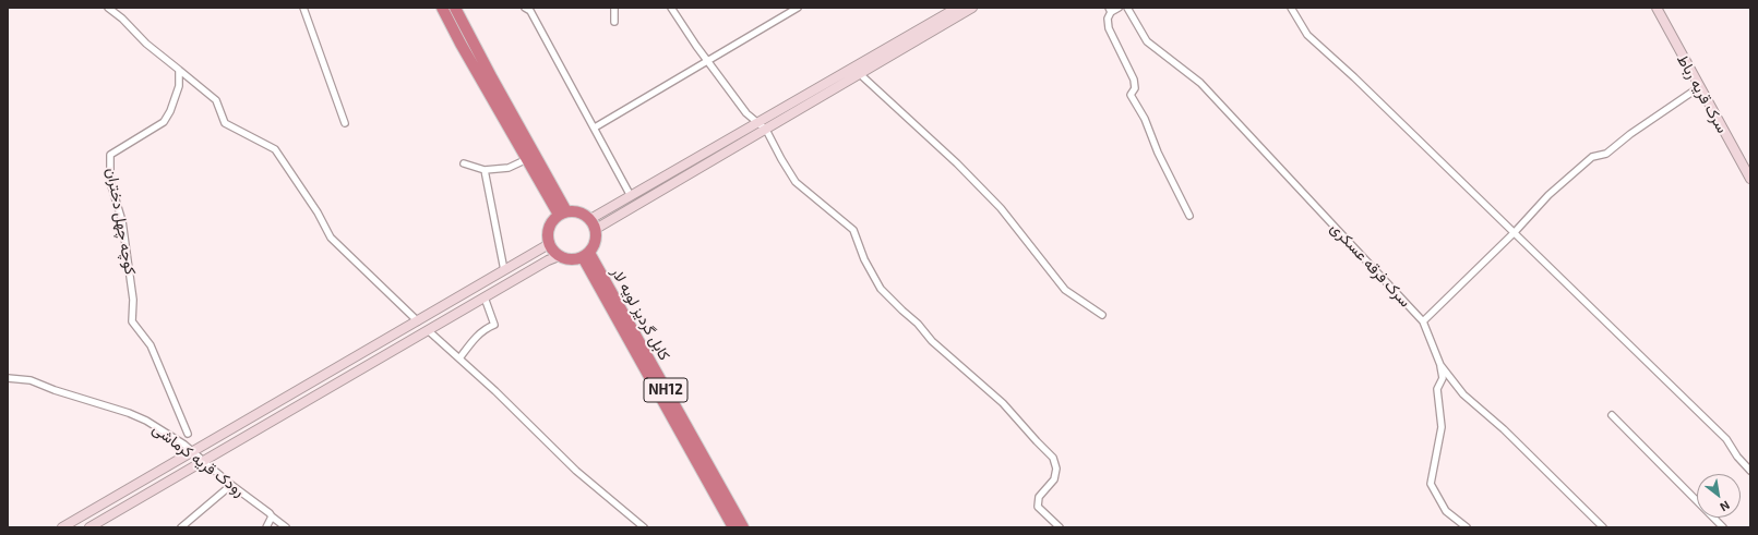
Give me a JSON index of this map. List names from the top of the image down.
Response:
{
  "streets": {
    "highway": ["کابل گردیز لویه لار", "NH12"],
    "street": [
      "سرک قریه رباط",
      "کوچه چهل دختران",
      "سرک فرقه عسکری",
      "رودک قریه کرماشی"
    ]
  },
  "north": "bottom right"
}
